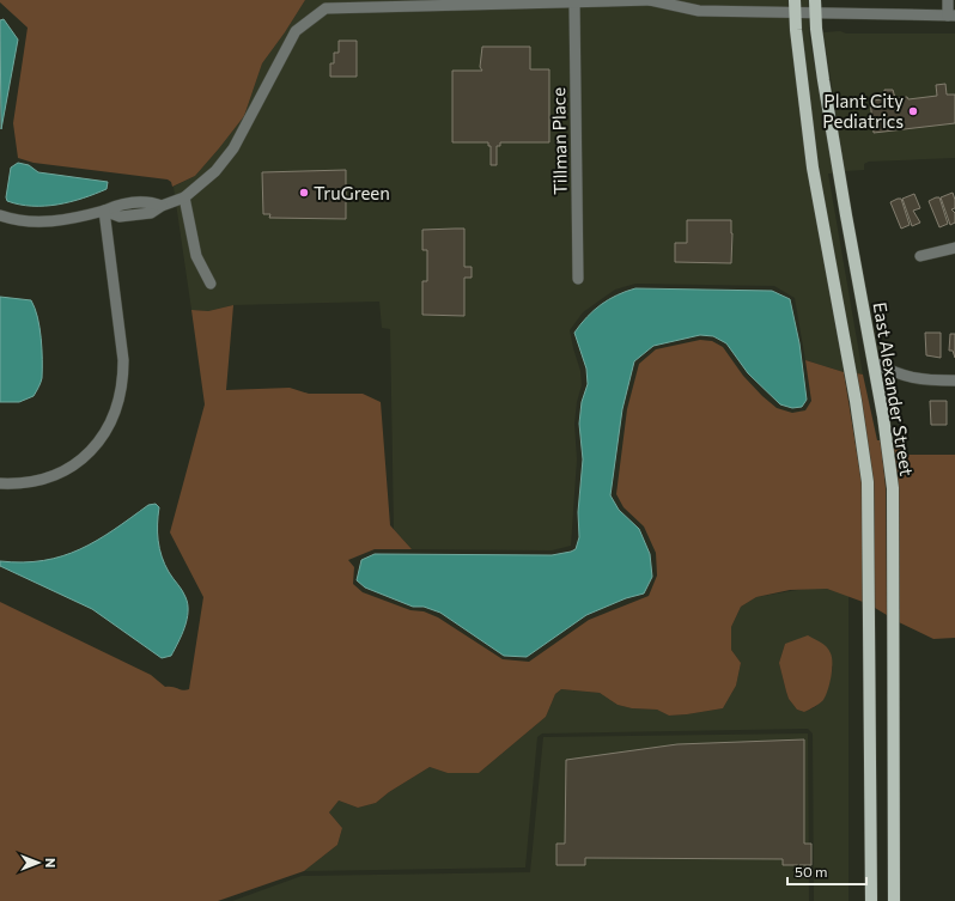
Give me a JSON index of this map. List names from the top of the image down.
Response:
{
  "streets": {
    "main road": ["East Alexander Street"],
    "street": ["Tillman Place"]
  },
  "places": ["Plant City Pediatrics", "TruGreen"],
  "scale_bar": "50 m",
  "north": "right"
}
